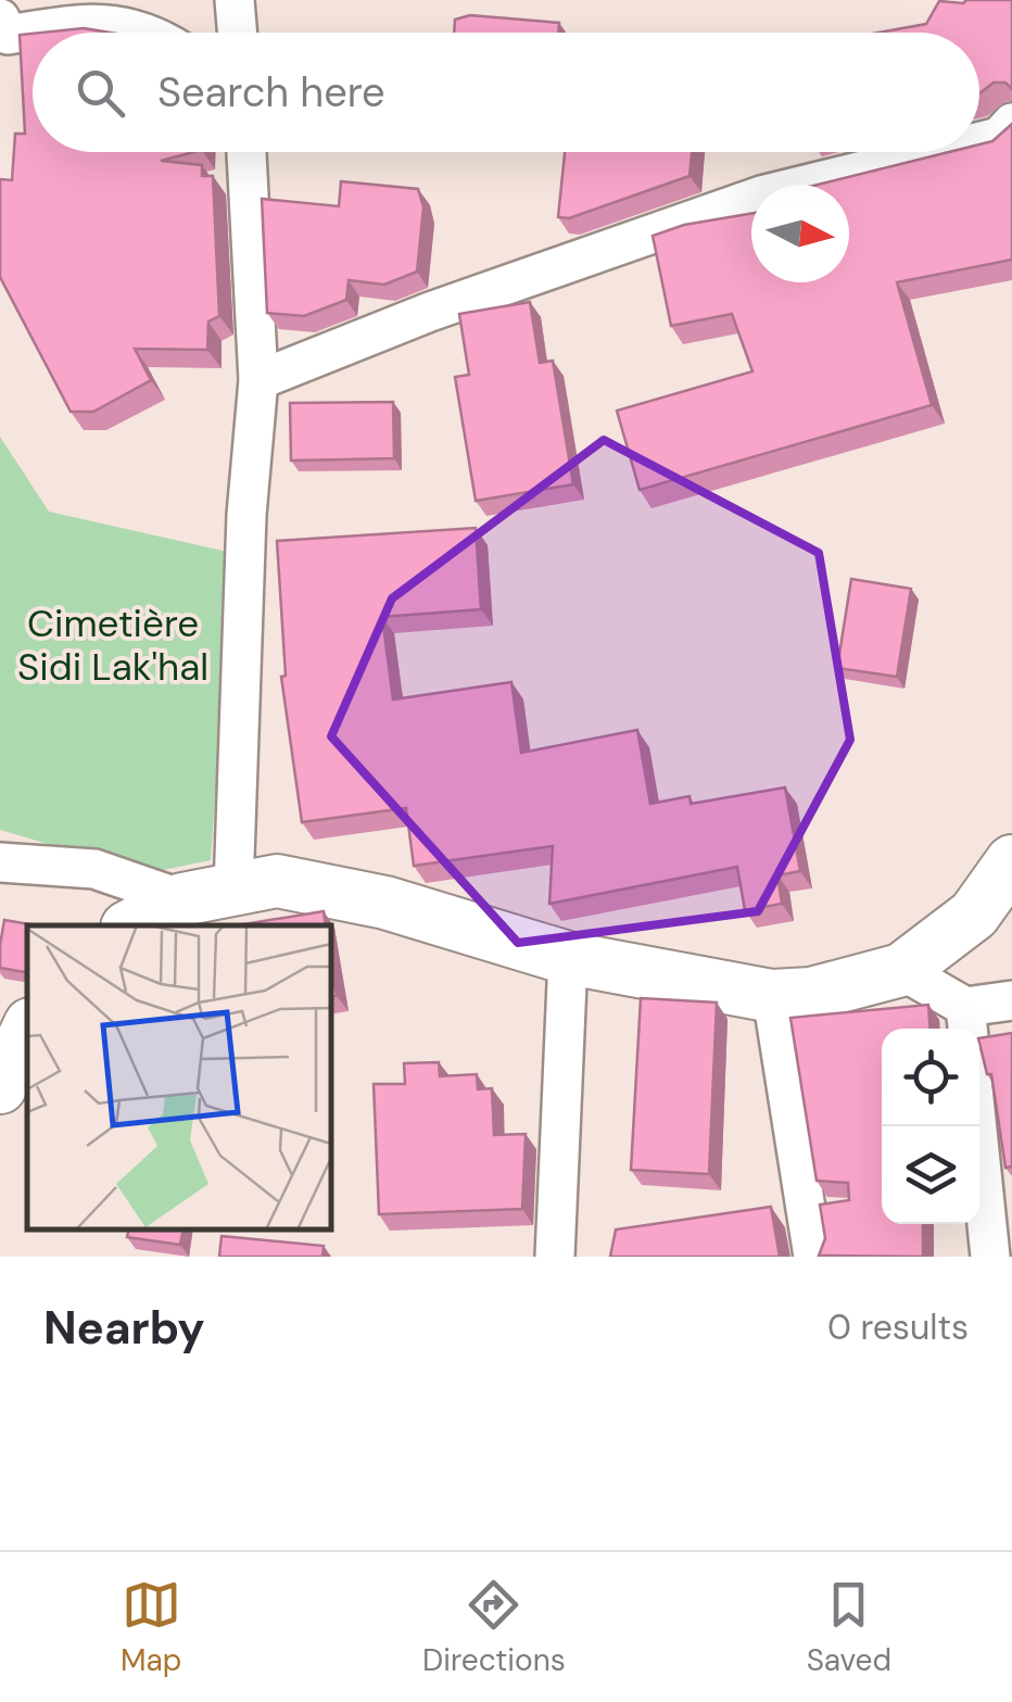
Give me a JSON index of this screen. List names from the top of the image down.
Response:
{
  "parks": ["Cimetière Sidi Lak'hal"],
  "north": "right",
  "page": {
    "search": "Search here",
    "heading": ["Nearby", "0 results"],
    "nav": ["Map", "Directions", "Saved"]
  }
}
